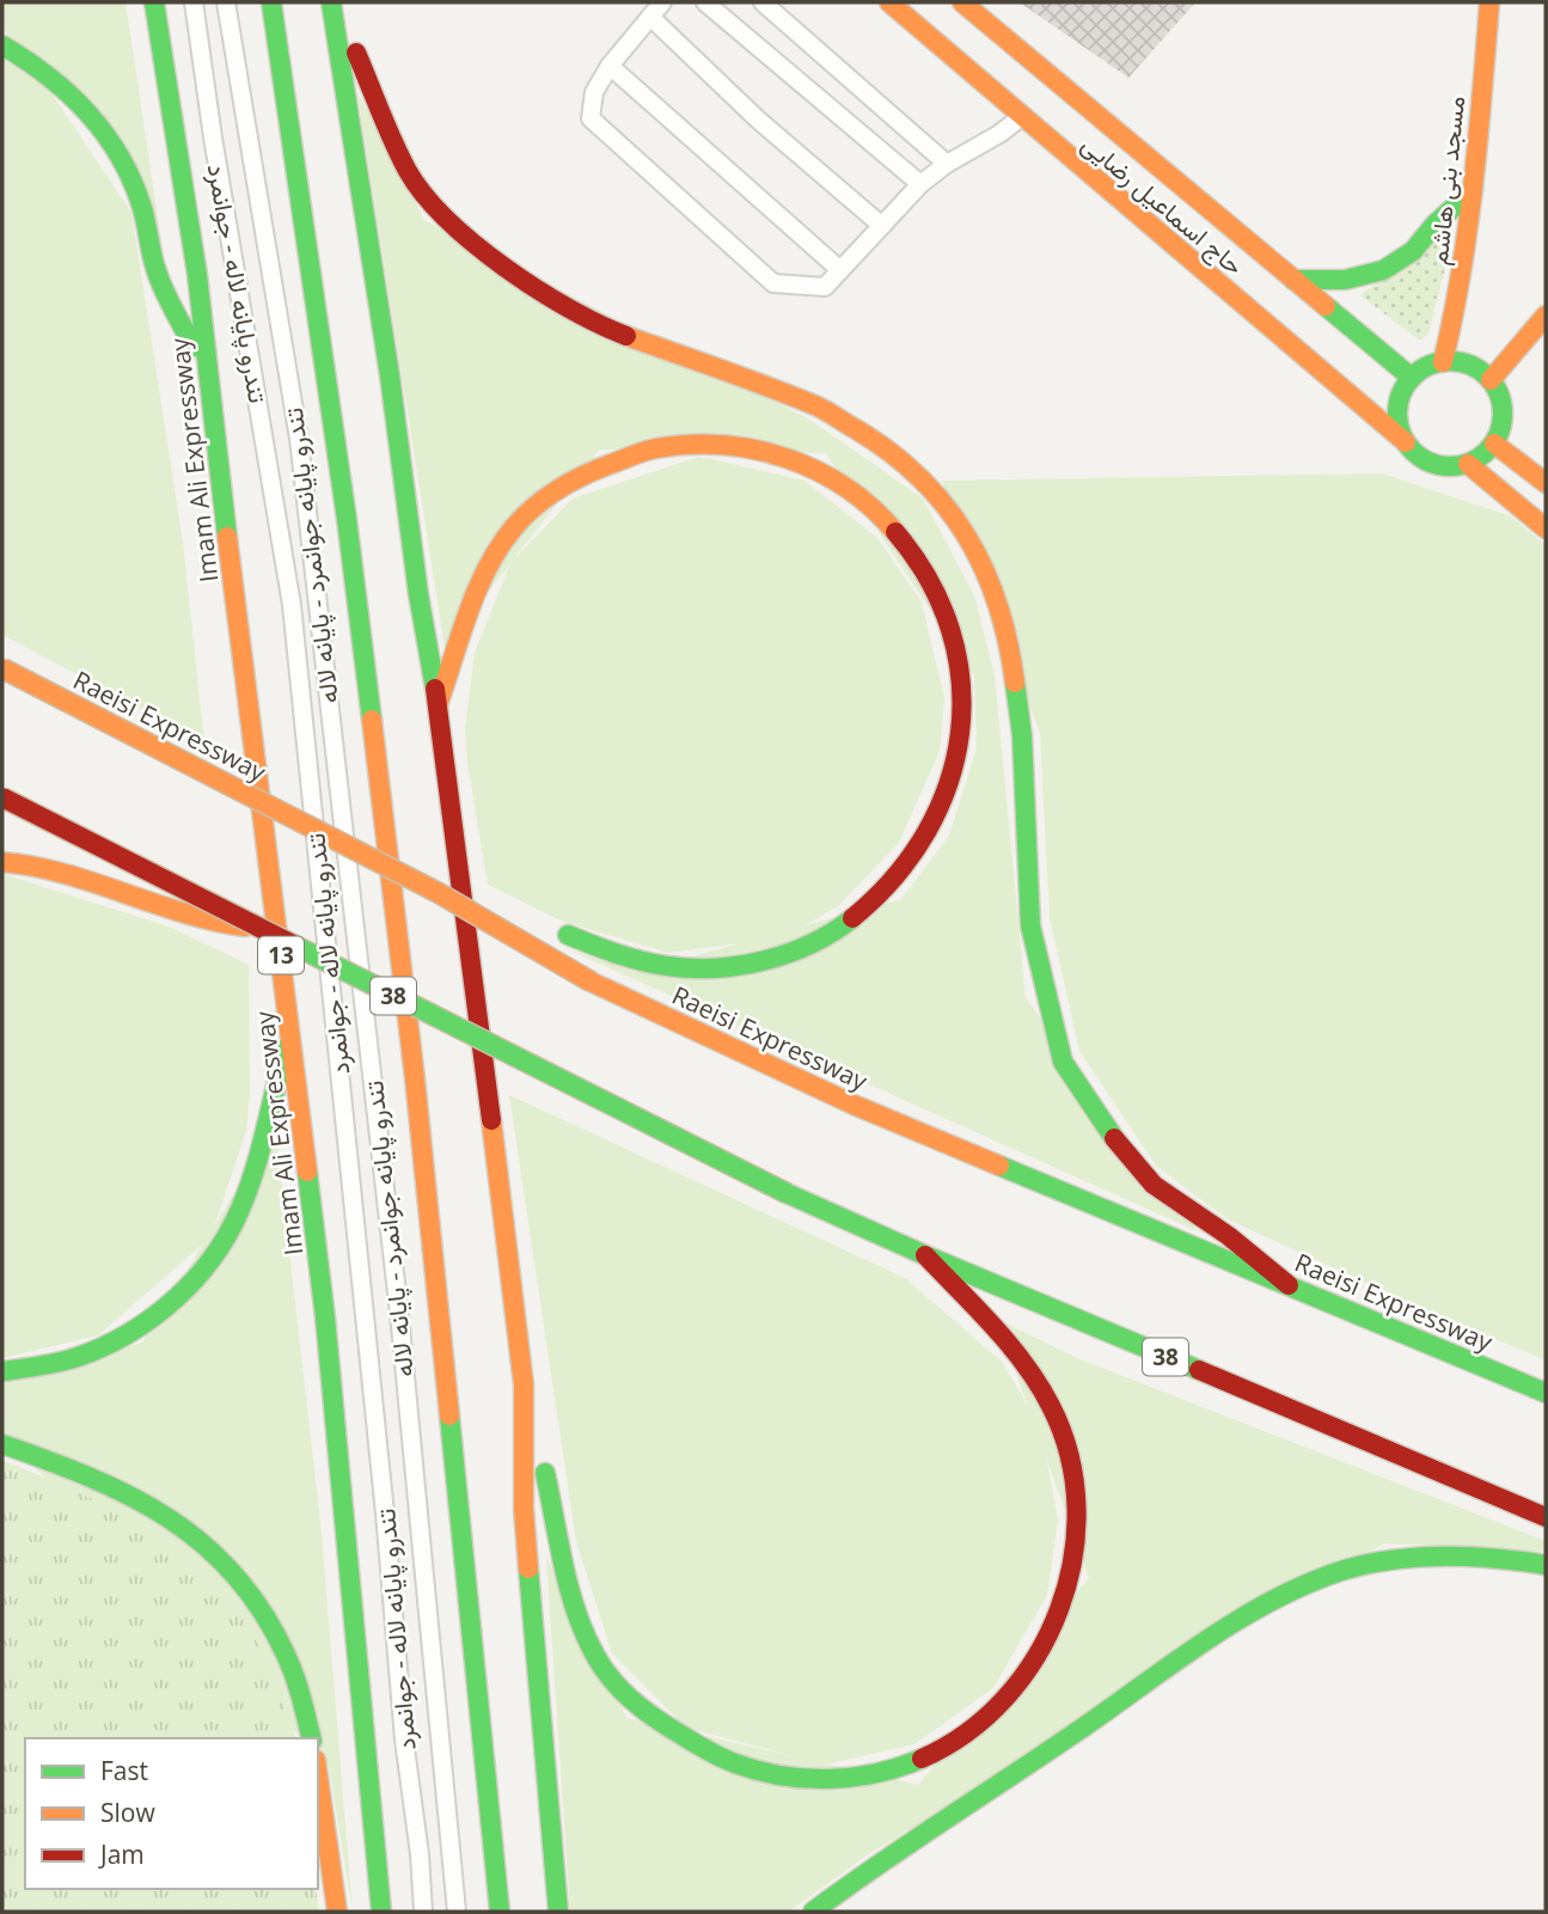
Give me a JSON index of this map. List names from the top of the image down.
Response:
{
  "streets": {
    "main road": [
      "مسجد بنی هاشم",
      "حاج اسماعیل رضایی",
      "Imam Ali Expressway",
      "Raeisi Expressway",
      "13",
      "38"
    ],
    "lane": ["تندرو پایانه لاله - جوانمرد", "تندرو پایانه جوانمرد - پایانه لاله"]
  },
  "crossings": [
    ["مسجد بنی هاشم", "حاج اسماعیل رضایی"]
  ],
  "legend": ["Fast", "Slow", "Jam"]
}
